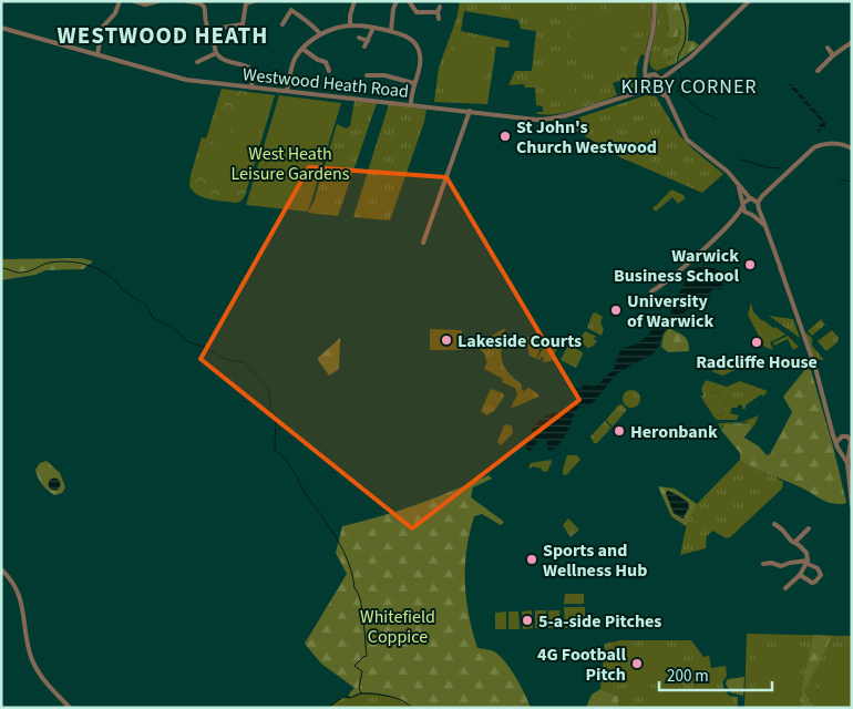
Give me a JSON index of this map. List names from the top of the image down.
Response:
{
  "streets": {
    "street": ["Westwood Heath Road"]
  },
  "districts": ["WESTWOOD HEATH", "KIRBY CORNER"],
  "parks": ["West Heath Leisure Gardens", "Whitefield Coppice"],
  "places": [
    "St John's Church Westwood",
    "Warwick Business School",
    "University of Warwick",
    "Lakeside Courts",
    "Radcliffe House",
    "Heronbank",
    "Sports and Wellness Hub",
    "5-a-side Pitches",
    "4G Football Pitch"
  ],
  "scale_bar": "200 m"
}
